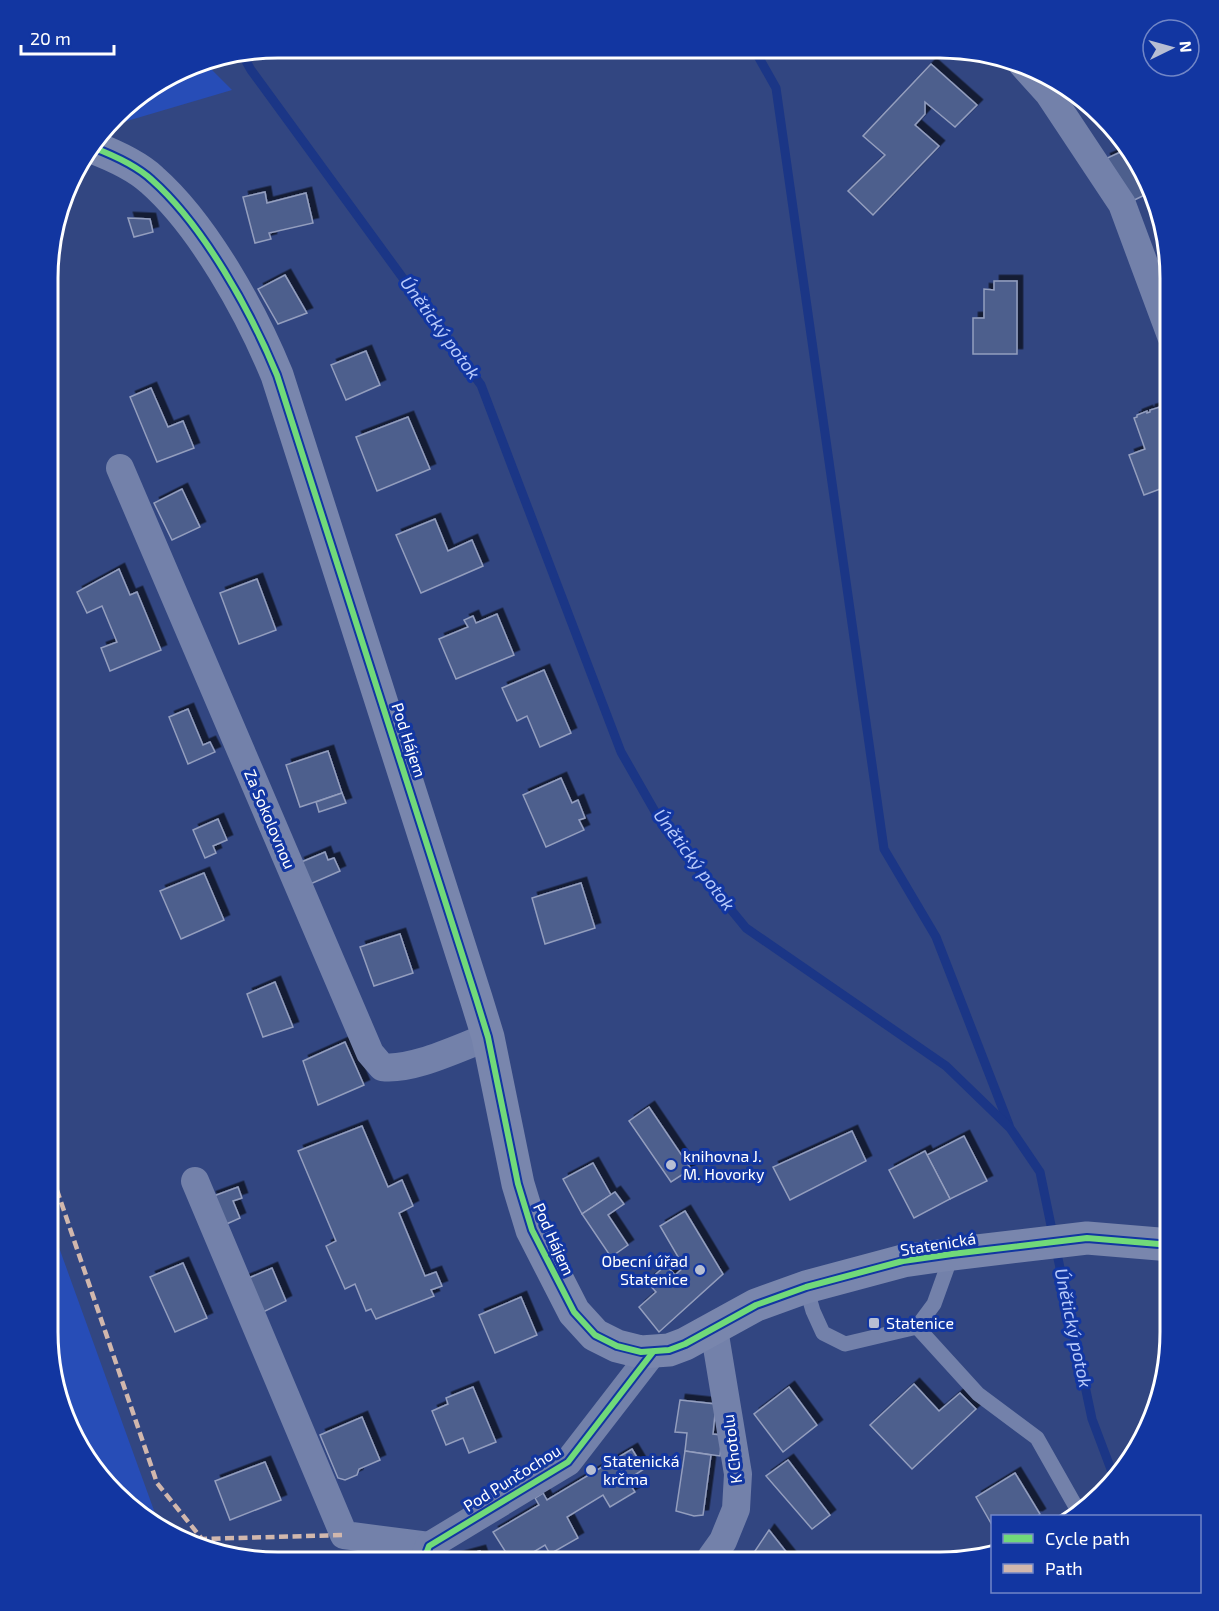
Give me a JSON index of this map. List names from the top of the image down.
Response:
{
  "streets": {
    "street": [
      "Pod Hájem",
      "Za Sokolovnou",
      "Statenická",
      "K Chotolu",
      "Pod Punčochou"
    ]
  },
  "crossings": [
    ["Pod Hájem", "Za Sokolovnou"],
    ["Pod Hájem", "Statenická"],
    ["Pod Hájem", "Pod Punčochou"],
    ["Statenická", "K Chotolu"],
    ["Statenická", "Pod Punčochou"]
  ],
  "water": ["Únětický potok"],
  "places": {
    "other": ["knihovna J. M. Hovorky", "Obecní úřad Statenice", "Statenická krčma"],
    "transit": ["Statenice"]
  },
  "legend": ["Cycle path", "Path"],
  "scale_bar": "20 m",
  "north": "right"
}
